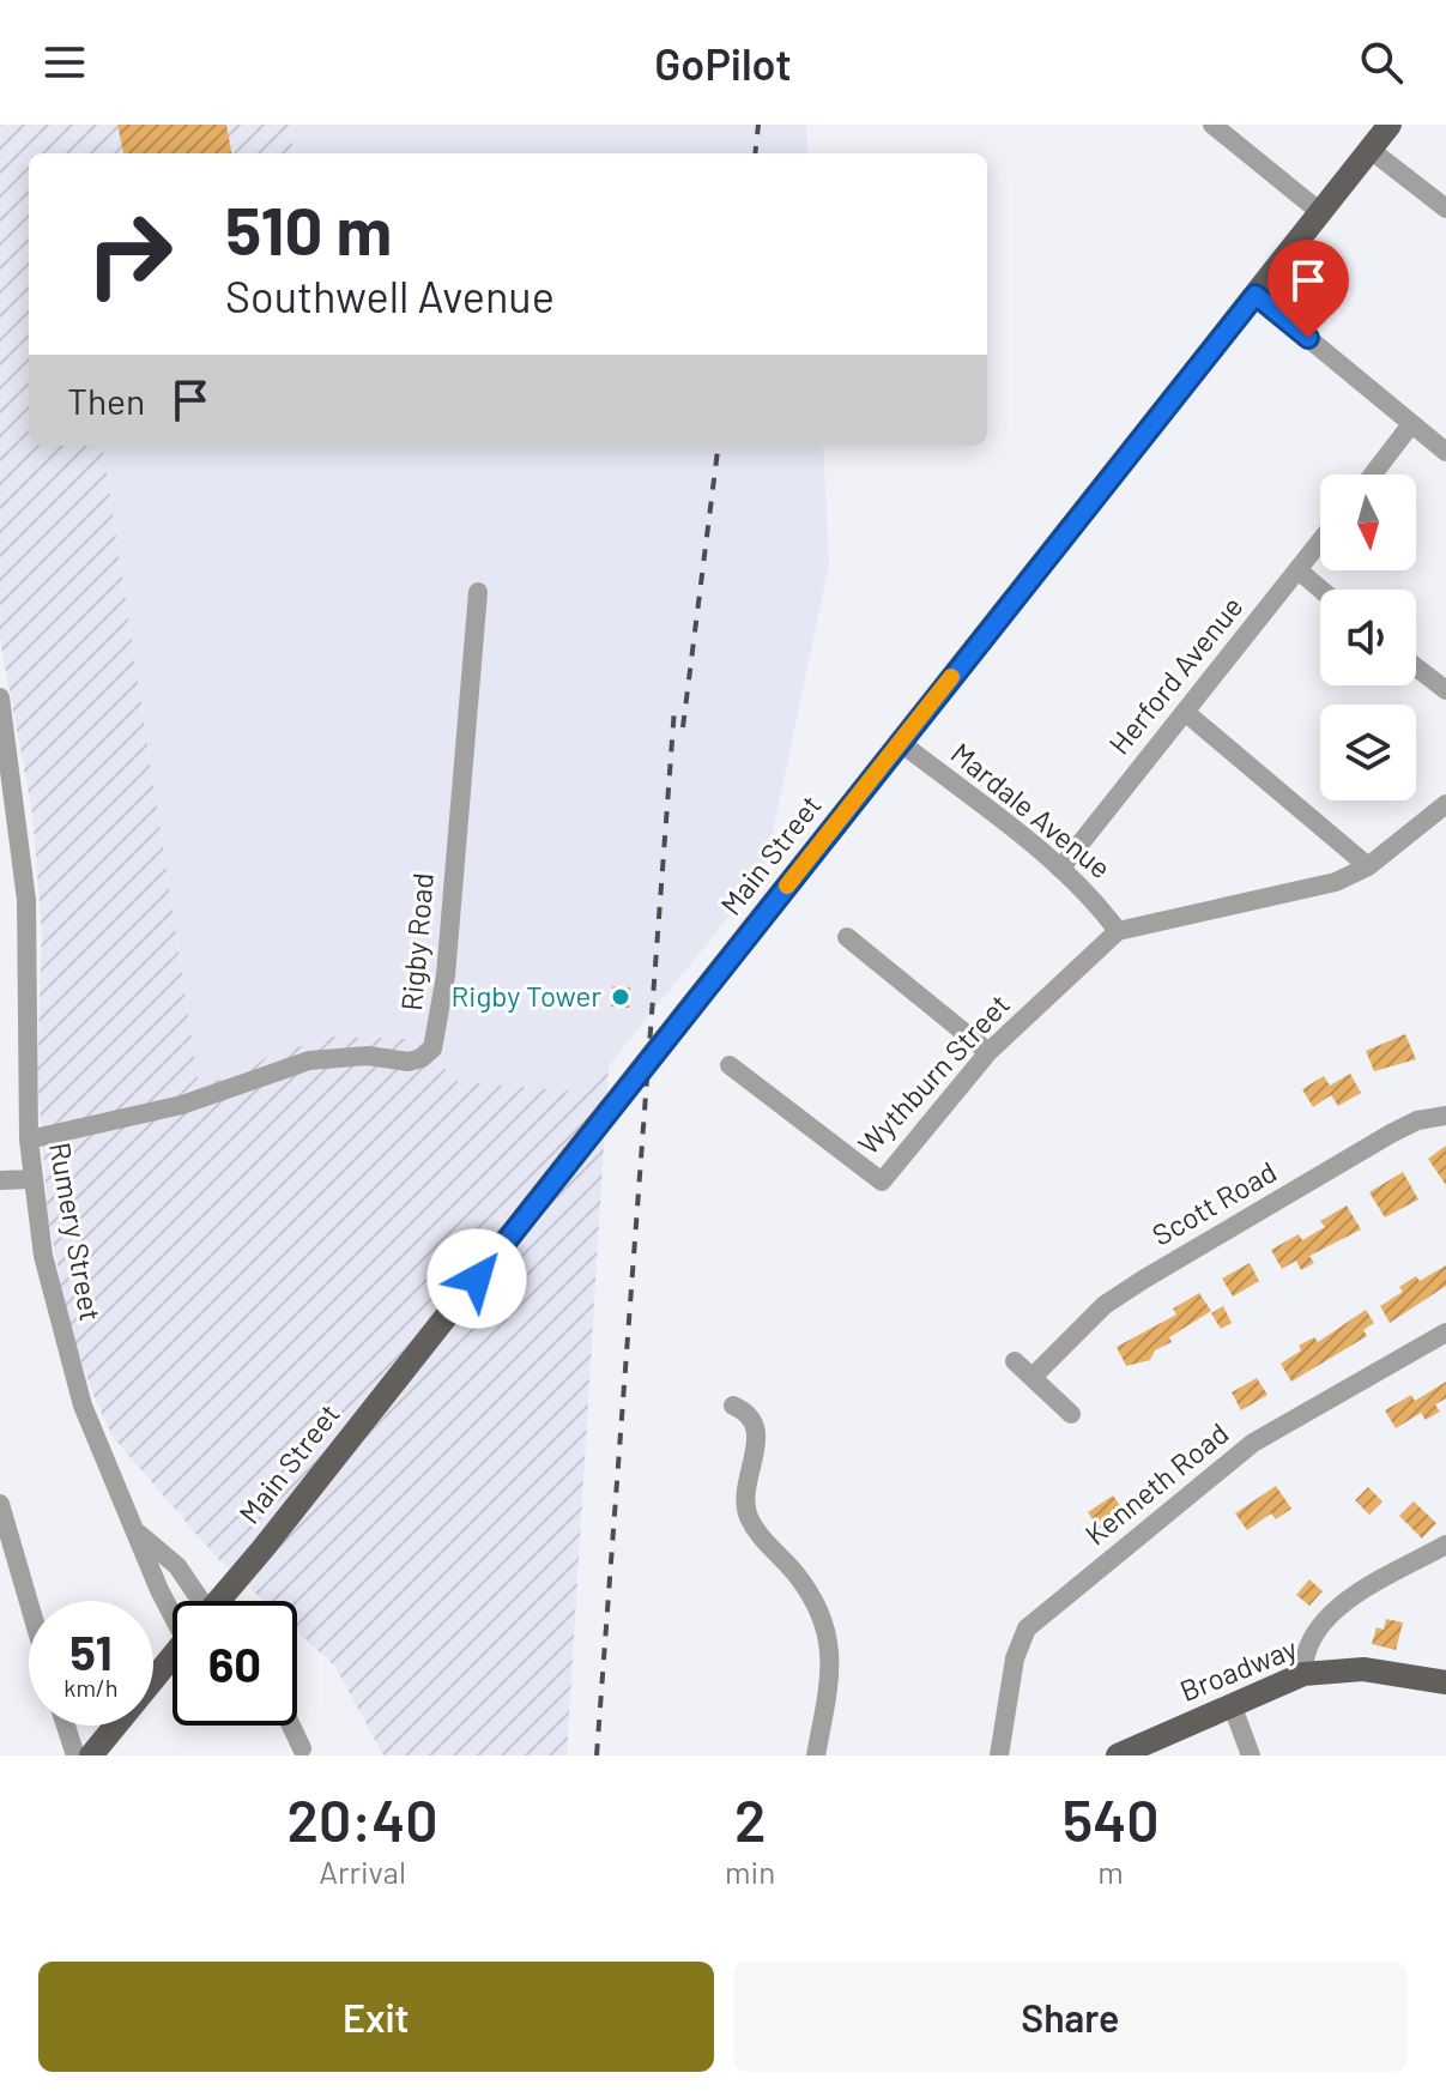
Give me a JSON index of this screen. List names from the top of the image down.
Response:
{
  "streets": {
    "main road": ["Main Street", "Broadway"],
    "street": [
      "Herford Avenue",
      "Mardale Avenue",
      "Rigby Road",
      "Wythburn Street",
      "Scott Road",
      "Rumery Street",
      "Kenneth Road"
    ]
  },
  "crossings": [
    ["Herford Avenue", "Mardale Avenue"],
    ["Mardale Avenue", "Main Street"],
    ["Mardale Avenue", "Wythburn Street"],
    ["Rigby Road", "Rumery Street"]
  ],
  "places": ["Rigby Tower"],
  "north": "bottom",
  "page": {
    "header": "GoPilot",
    "turn": ["510 m", "Southwell Avenue"],
    "then": "Then",
    "speed": "51 km/h",
    "limit": "60",
    "eta": [
      "20:40",
      "Arrival",
      "2",
      "min",
      "540",
      "m"
    ],
    "buttons": ["Exit", "Share"]
  }
}
